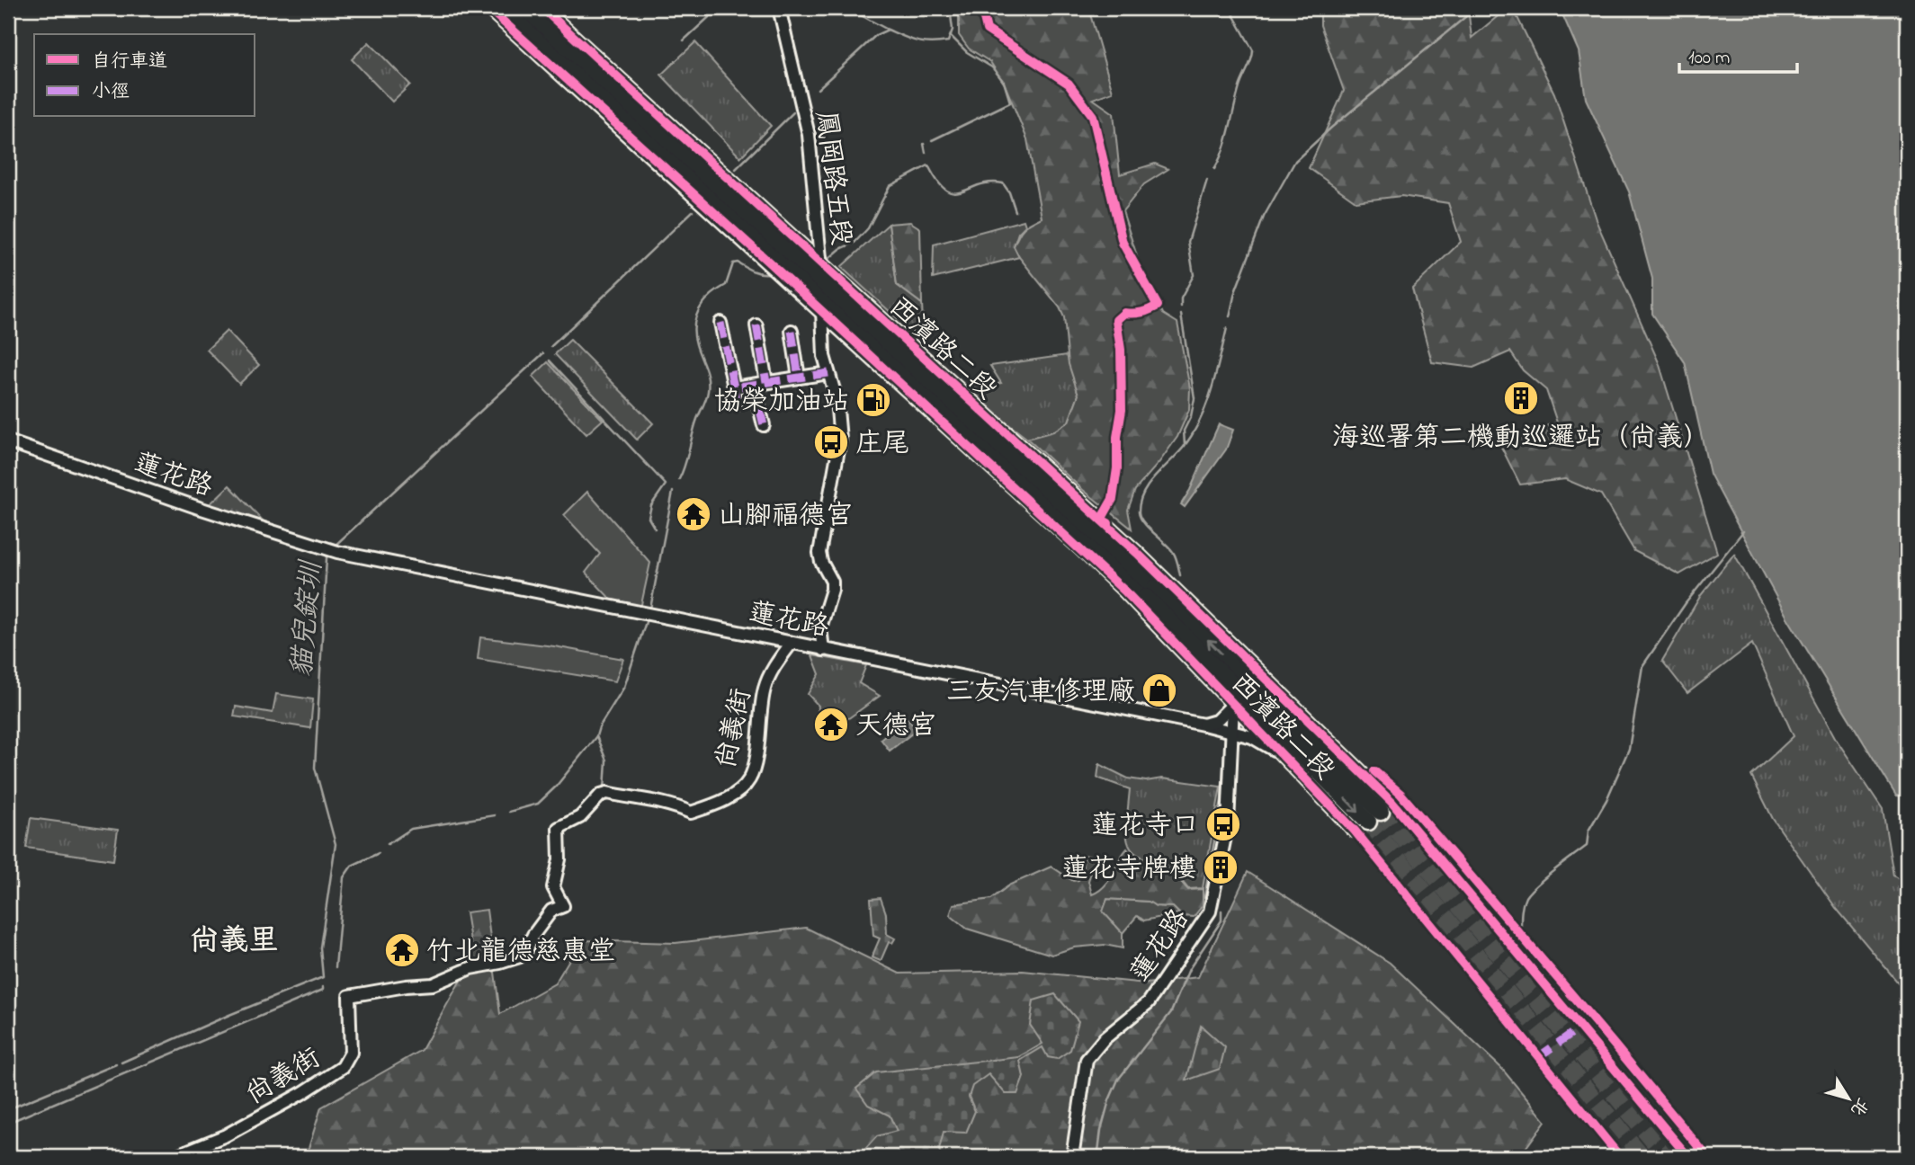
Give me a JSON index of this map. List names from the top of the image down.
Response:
{
  "streets": {
    "main road": ["西濱路二段"],
    "street": ["鳳岡路五段", "蓮花路", "尚義街"]
  },
  "crossings": [
    ["鳳岡路五段", "西濱路二段"],
    ["鳳岡路五段", "蓮花路"],
    ["西濱路二段", "蓮花路"],
    ["蓮花路", "尚義街"]
  ],
  "districts": ["尚義里"],
  "water": ["貓兒錠圳"],
  "places": {
    "building": ["海巡署第二機動巡邏站（尚義）", "蓮花寺牌樓"],
    "fuel station": ["協榮加油站"],
    "bus stop": ["庄尾", "蓮花寺口"],
    "temple": ["山腳福德宮", "天德宮", "竹北龍德慈惠堂"],
    "shop": ["三友汽車修理廠"]
  },
  "legend": ["自行車道", "小徑"],
  "scale_bar": "100 m",
  "north": "bottom right"
}
